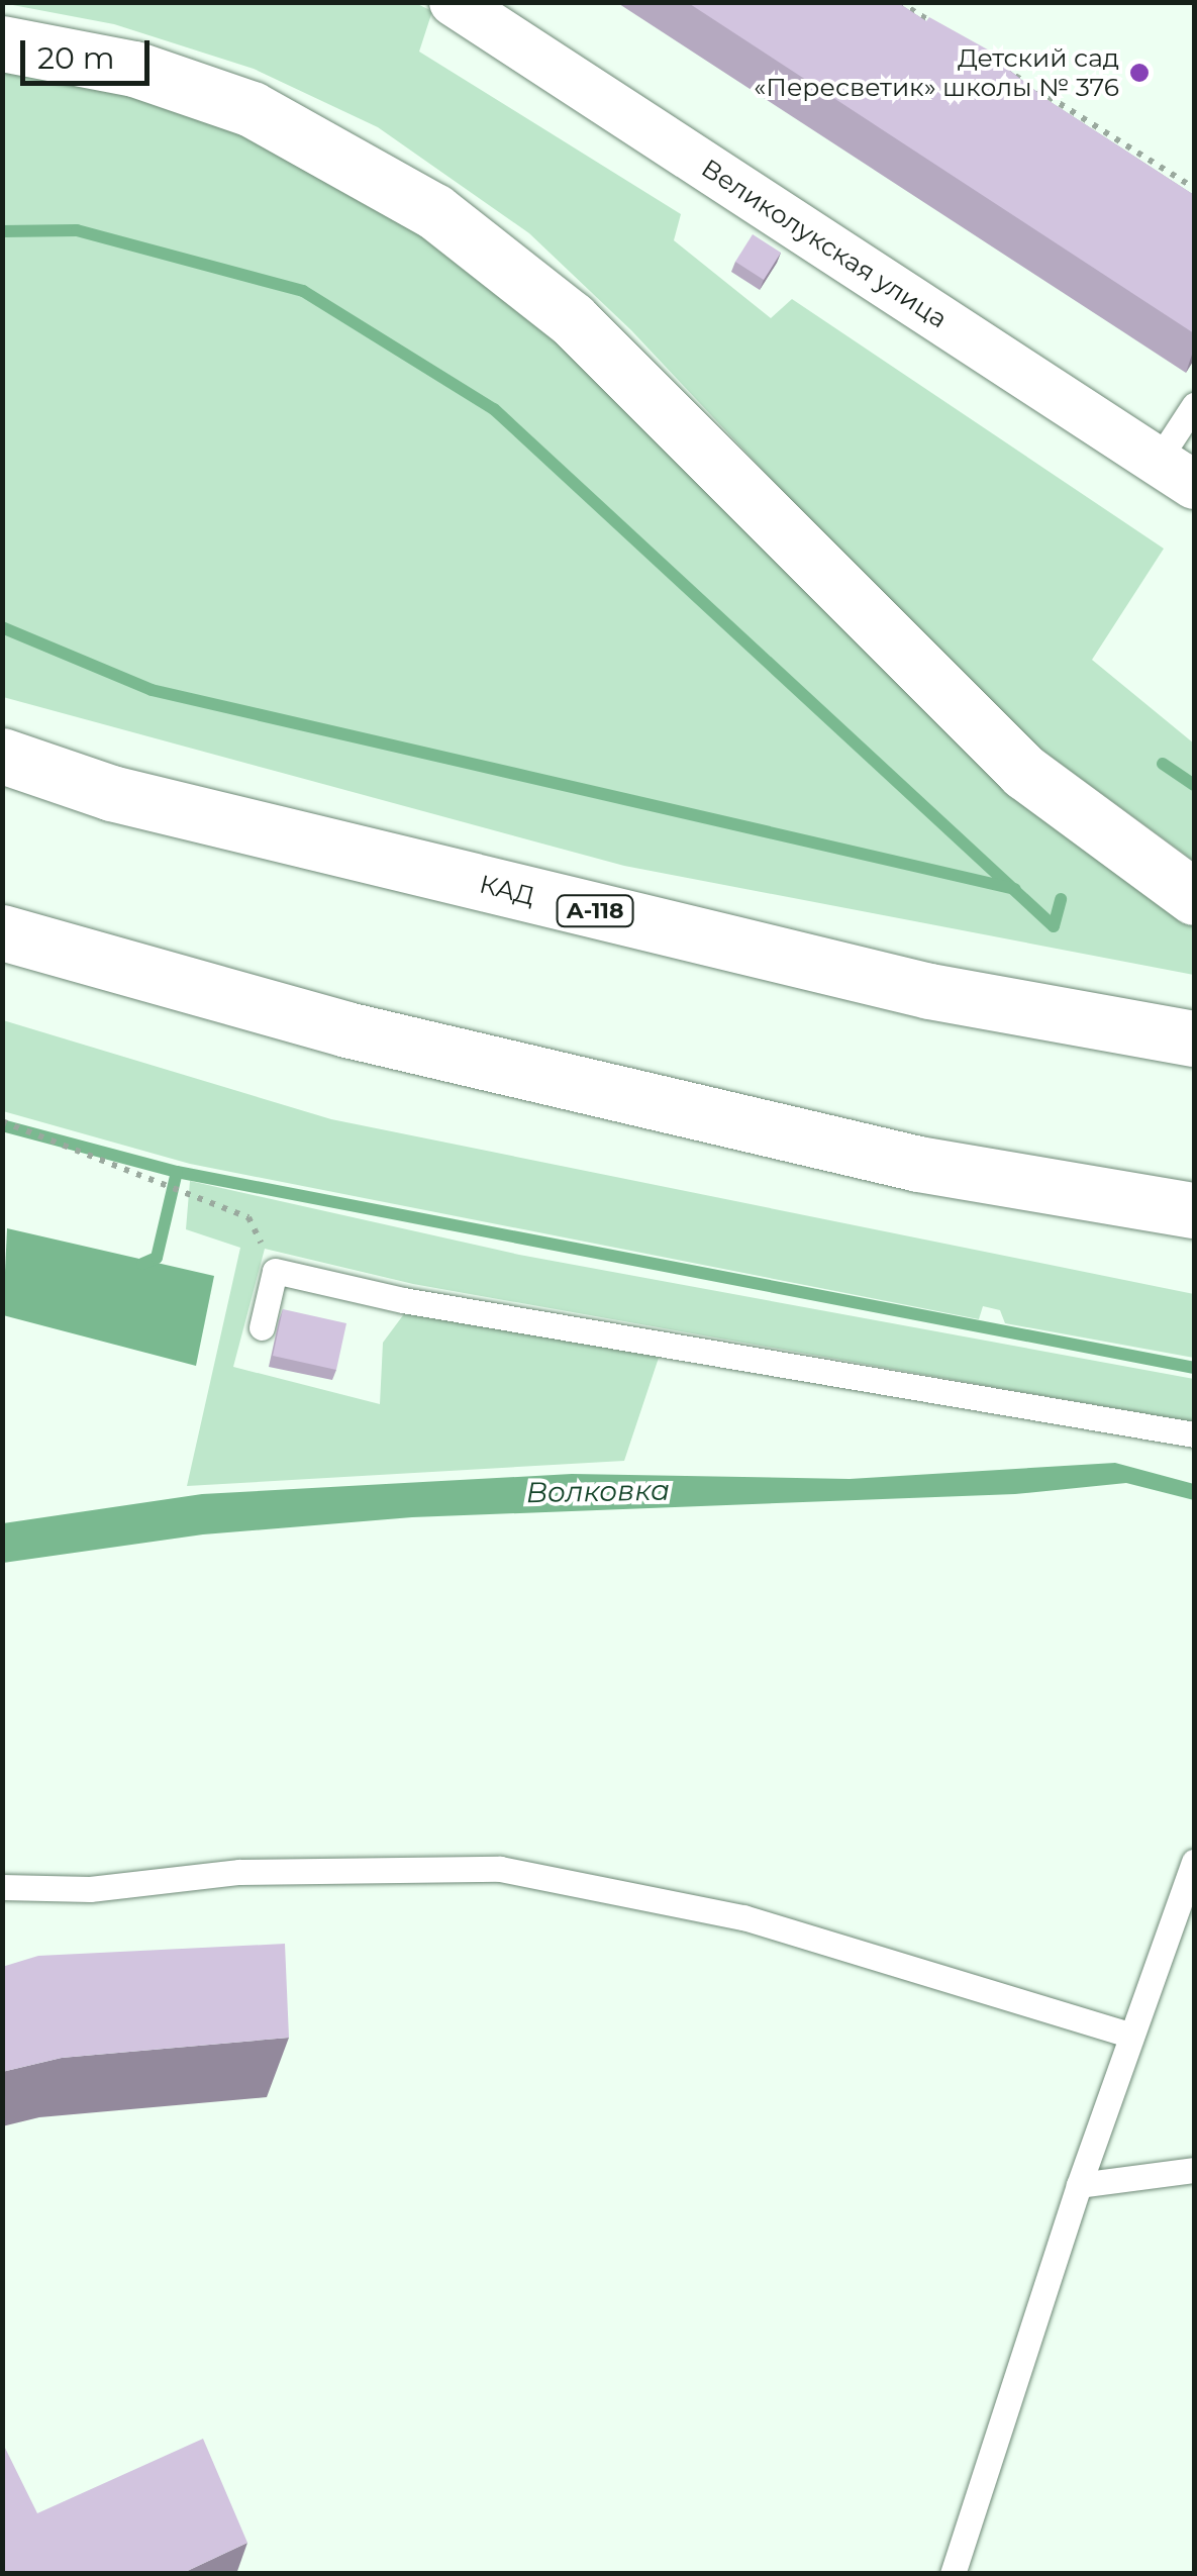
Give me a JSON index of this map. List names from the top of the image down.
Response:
{
  "streets": {
    "highway": ["КАД", "А-118"],
    "street": ["Великолукская улица"]
  },
  "water": ["Волковка"],
  "places": ["Детский сад «Пересветик» школы № 376"],
  "scale_bar": "20 m"
}
